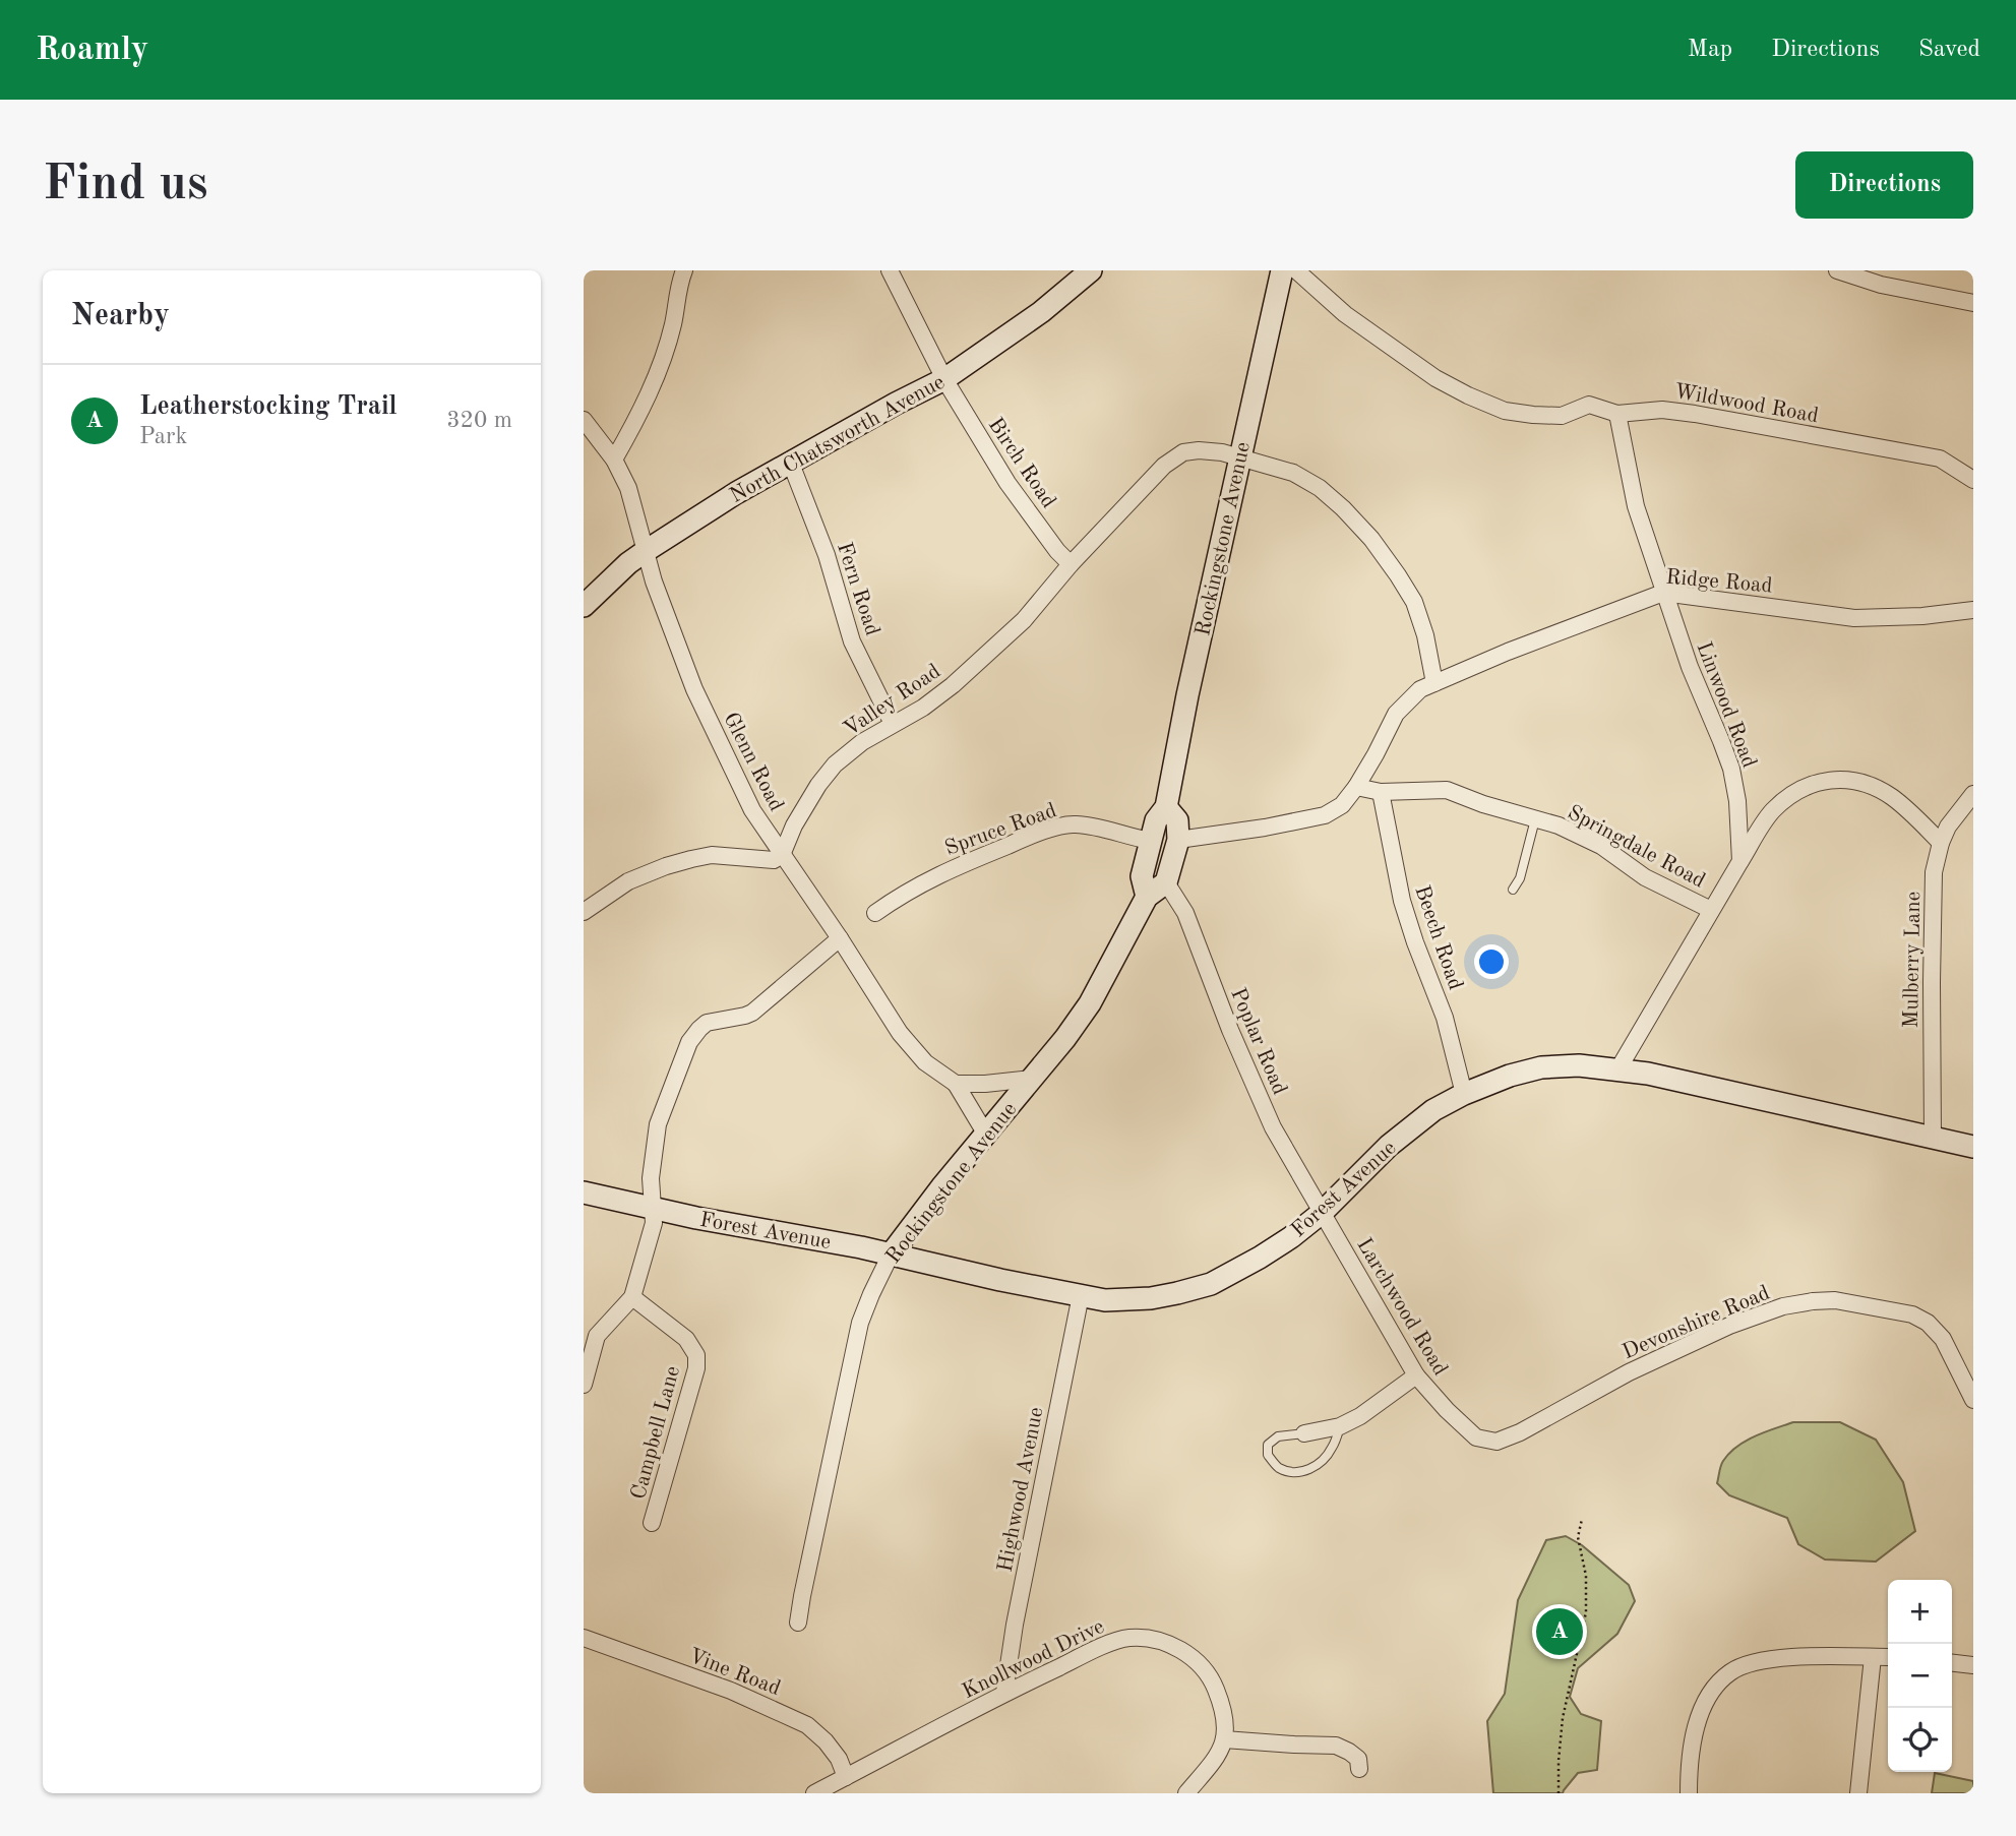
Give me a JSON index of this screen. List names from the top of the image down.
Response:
{
  "streets": {
    "street": [
      "Wildwood Road",
      "North Chatsworth Avenue",
      "Birch Road",
      "Rockingstone Avenue",
      "Ridge Road",
      "Fern Road",
      "Valley Road",
      "Linwood Road",
      "Glenn Road",
      "Spruce Road",
      "Springdale Road",
      "Beech Road",
      "Mulberry Lane",
      "Poplar Road",
      "Forest Avenue",
      "Larchwood Road",
      "Devonshire Road",
      "Campbell Lane",
      "Highwood Avenue",
      "Knollwood Drive",
      "Vine Road"
    ]
  },
  "crossings": [
    ["Wildwood Road", "Linwood Road"],
    ["North Chatsworth Avenue", "Birch Road"],
    ["North Chatsworth Avenue", "Fern Road"],
    ["North Chatsworth Avenue", "Glenn Road"],
    ["Birch Road", "Valley Road"],
    ["Rockingstone Avenue", "Valley Road"],
    ["Rockingstone Avenue", "Glenn Road"],
    ["Rockingstone Avenue", "Spruce Road"],
    ["Rockingstone Avenue", "Poplar Road"],
    ["Rockingstone Avenue", "Forest Avenue"],
    ["Ridge Road", "Valley Road"],
    ["Ridge Road", "Linwood Road"],
    ["Ridge Road", "Springdale Road"],
    ["Fern Road", "Valley Road"],
    ["Valley Road", "Glenn Road"],
    ["Springdale Road", "Beech Road"],
    ["Beech Road", "Forest Avenue"],
    ["Mulberry Lane", "Forest Avenue"],
    ["Poplar Road", "Forest Avenue"],
    ["Poplar Road", "Larchwood Road"],
    ["Forest Avenue", "Larchwood Road"],
    ["Forest Avenue", "Highwood Avenue"],
    ["Larchwood Road", "Devonshire Road"],
    ["Highwood Avenue", "Knollwood Drive"],
    ["Knollwood Drive", "Vine Road"]
  ],
  "page": {
    "header": "Roamly",
    "nav": ["Map", "Directions", "Saved"],
    "buttons": "Directions",
    "title": "Find us",
    "heading": "Nearby",
    "list": [
      {
        "mark": "A",
        "name": "Leatherstocking Trail",
        "note": "Park",
        "value": "320 m"
      }
    ],
    "map_buttons": ["+", "−"],
    "pins": "A"
  }
}
